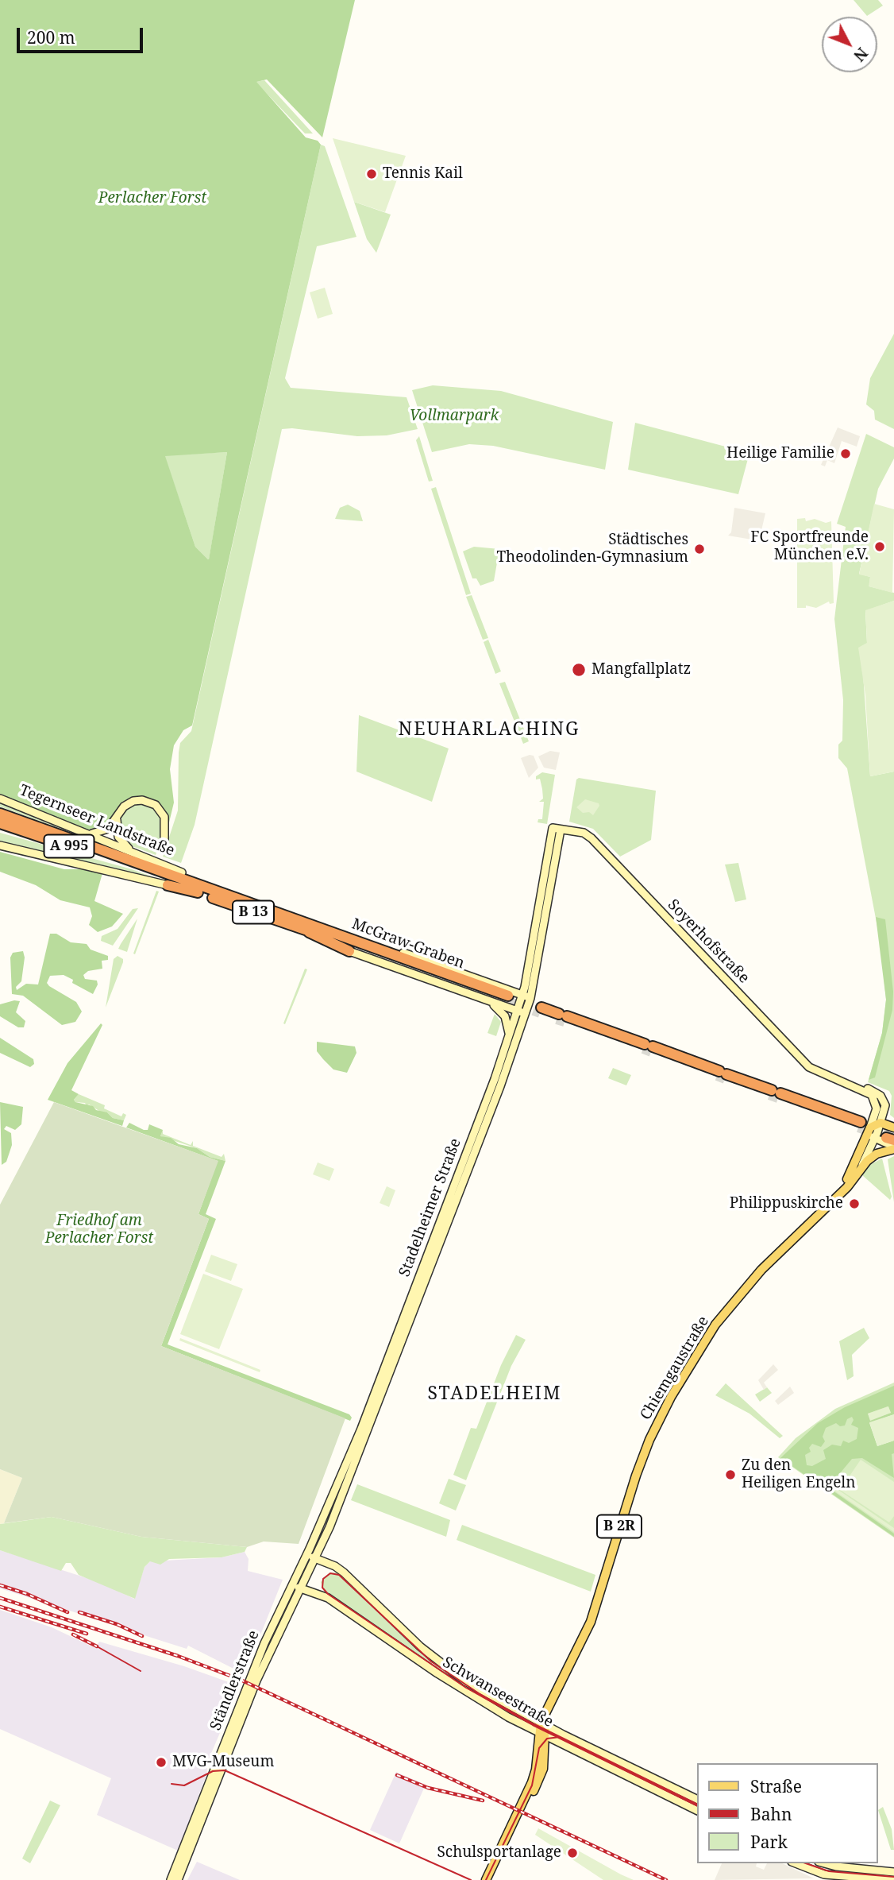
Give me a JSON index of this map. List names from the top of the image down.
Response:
{
  "streets": {
    "highway": ["A 995", "B 13", "McGraw-Graben"],
    "main road": [
      "Tegernseer Landstraße",
      "Soyerhofstraße",
      "Stadelheimer Straße",
      "Chiemgaustraße",
      "B 2R",
      "Ständlerstraße",
      "Schwanseestraße"
    ]
  },
  "crossings": [
    ["A 995", "B 13"],
    ["B 13", "McGraw-Graben"],
    ["Soyerhofstraße", "Stadelheimer Straße"],
    ["Soyerhofstraße", "Chiemgaustraße"],
    ["Stadelheimer Straße", "Ständlerstraße"],
    ["Stadelheimer Straße", "Schwanseestraße"],
    ["Chiemgaustraße", "B 2R"],
    ["Chiemgaustraße", "Schwanseestraße"],
    ["Ständlerstraße", "Schwanseestraße"]
  ],
  "districts": ["NEUHARLACHING", "STADELHEIM"],
  "parks": ["Perlacher Forst", "Vollmarpark", "Friedhof am Perlacher Forst"],
  "places": [
    "Tennis Kail",
    "Heilige Familie",
    "FC Sportfreunde München e.V.",
    "Städtisches Theodolinden-Gymnasium",
    "Mangfallplatz",
    "Philippuskirche",
    "Zu den Heiligen Engeln",
    "MVG-Museum",
    "Schulsportanlage"
  ],
  "legend": ["Straße", "Bahn", "Park"],
  "scale_bar": "200 m",
  "north": "bottom right"
}
